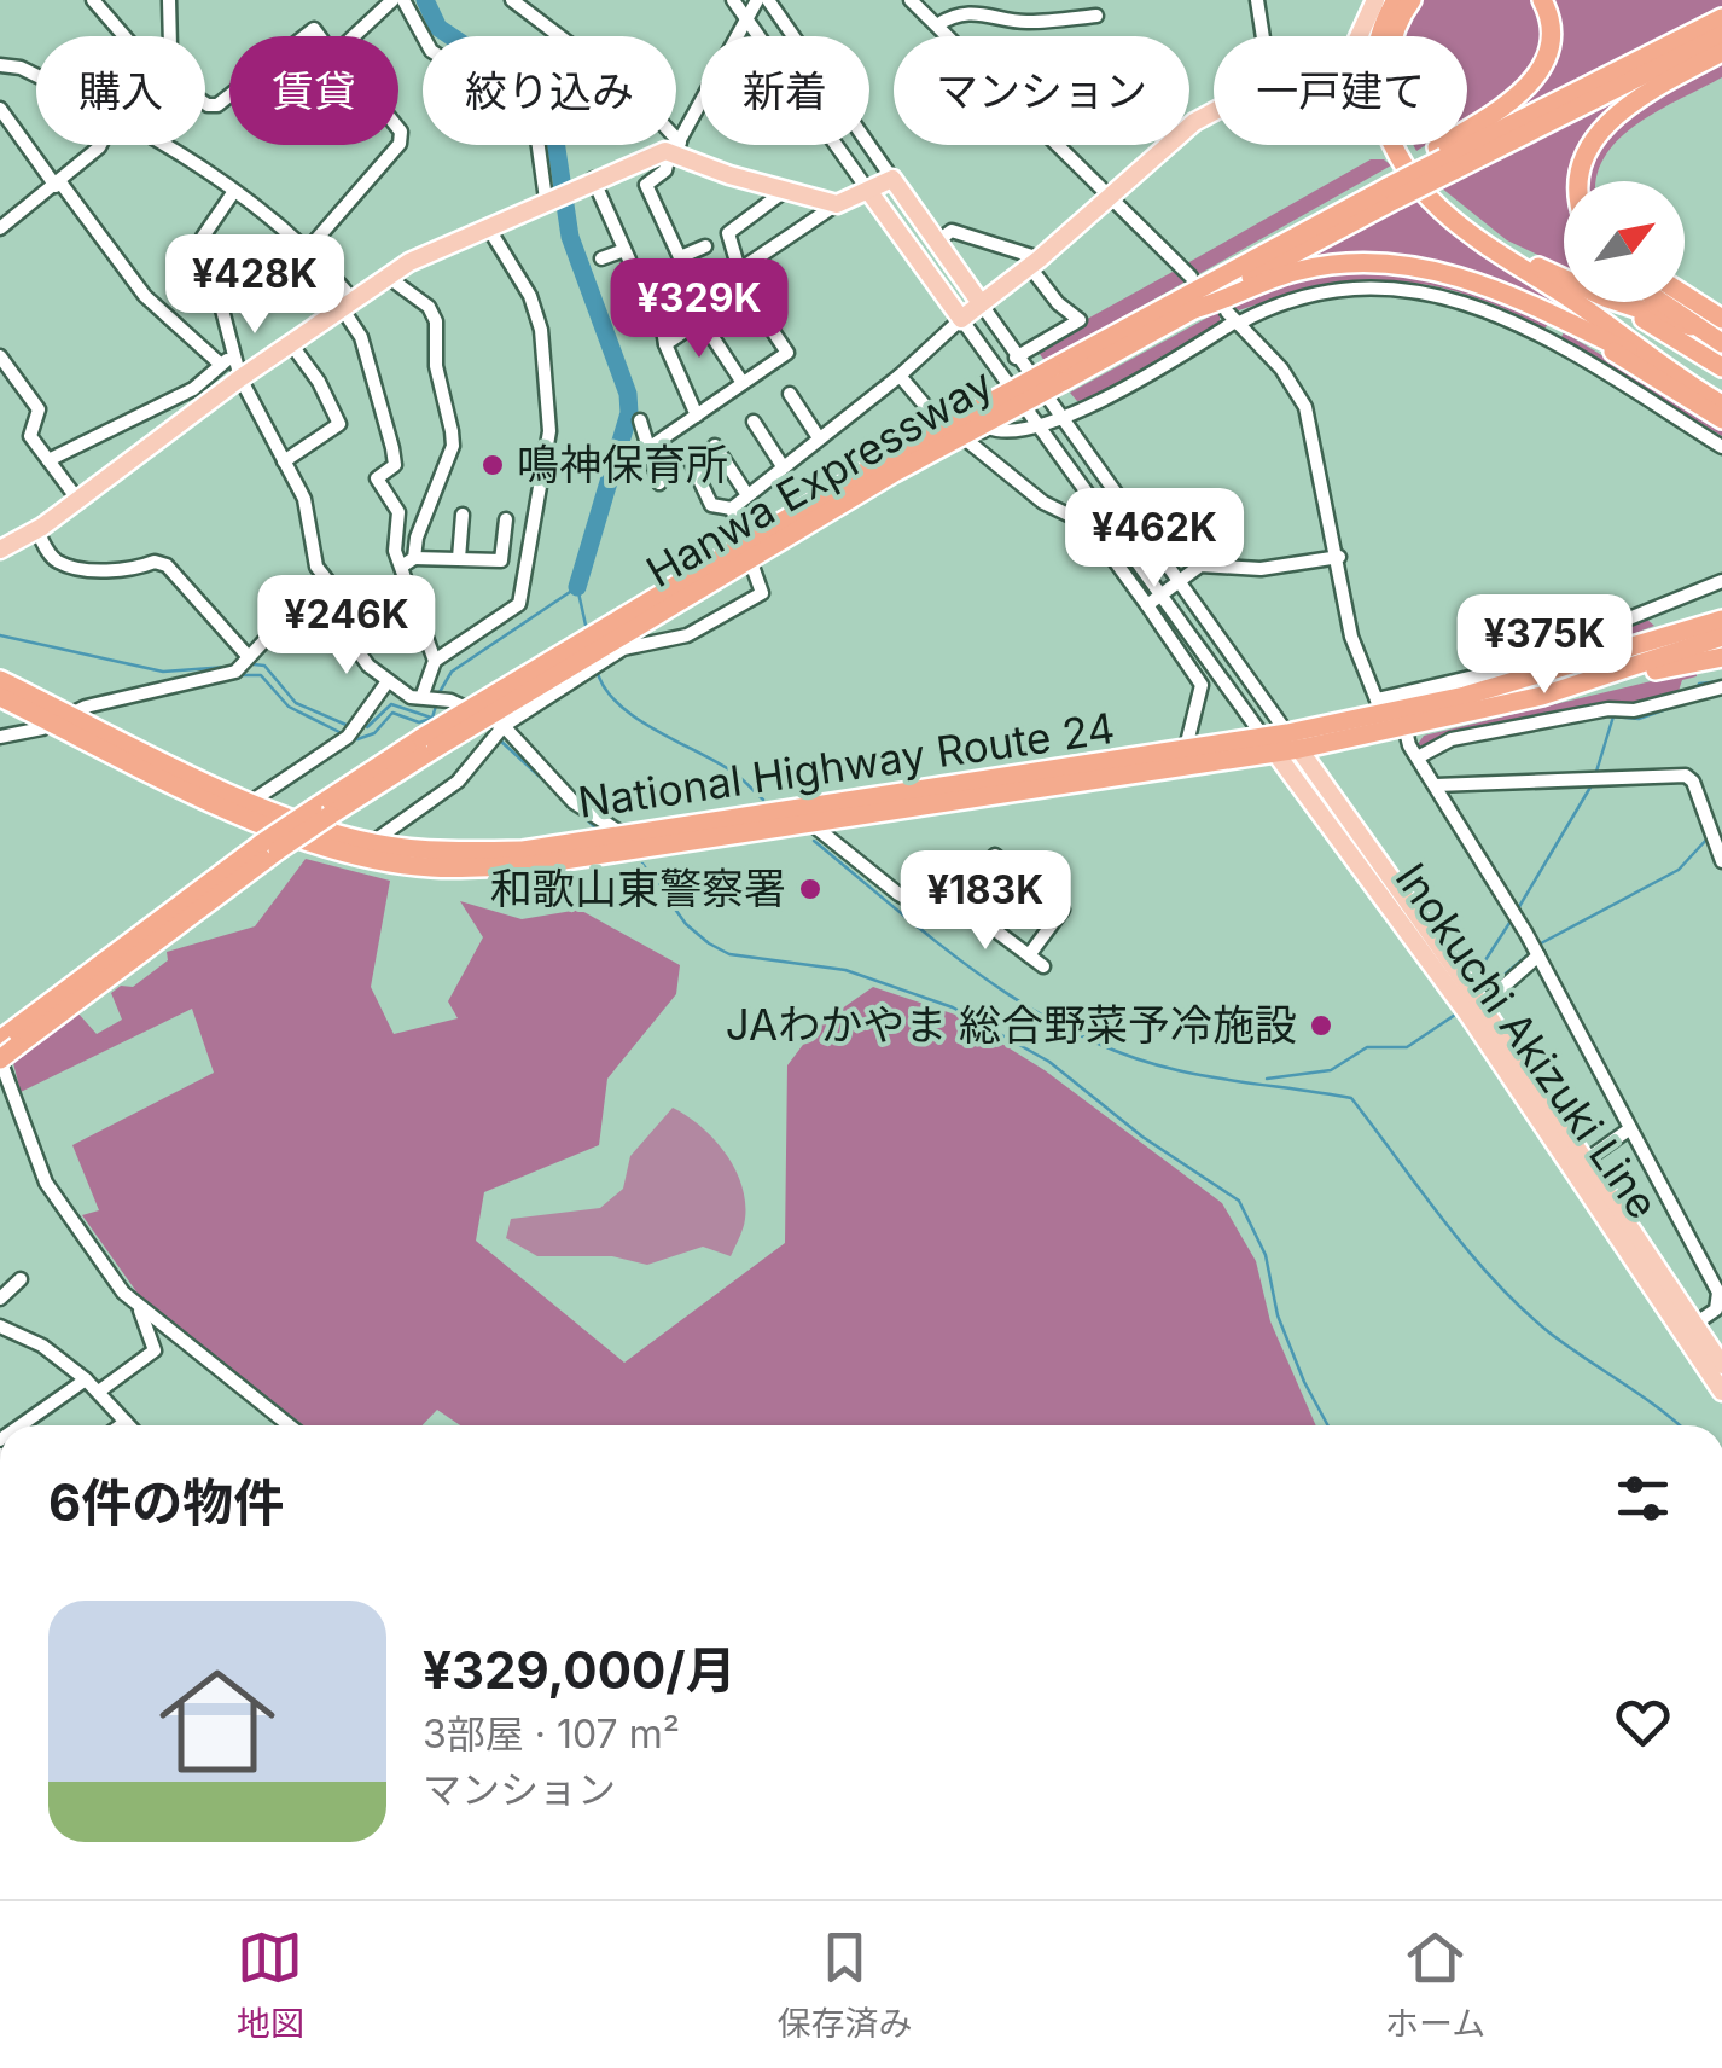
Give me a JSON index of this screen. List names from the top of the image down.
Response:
{
  "streets": {
    "highway": ["Hanwa Expressway", "National Highway Route 24"],
    "main road": ["Inokuchi Akizuki Line"]
  },
  "crossings": [
    ["National Highway Route 24", "Inokuchi Akizuki Line"]
  ],
  "places": ["鳴神保育所", "和歌山東警察署", "JAわかやま 総合野菜予冷施設"],
  "north": "top right",
  "page": {
    "chip": [
      "購入",
      "賃貸",
      "絞り込み",
      "新着",
      "マンション",
      "一戸建て"
    ],
    "price": [
      "¥428K",
      "¥329K",
      "¥462K",
      "¥246K",
      "¥375K",
      "¥183K"
    ],
    "heading": "6件の物件",
    "list": [
      {
        "name": "¥329,000/月",
        "note": "3部屋 · 107 m² · マンション"
      }
    ],
    "tabs": ["地図", "保存済み", "ホーム"]
  }
}
